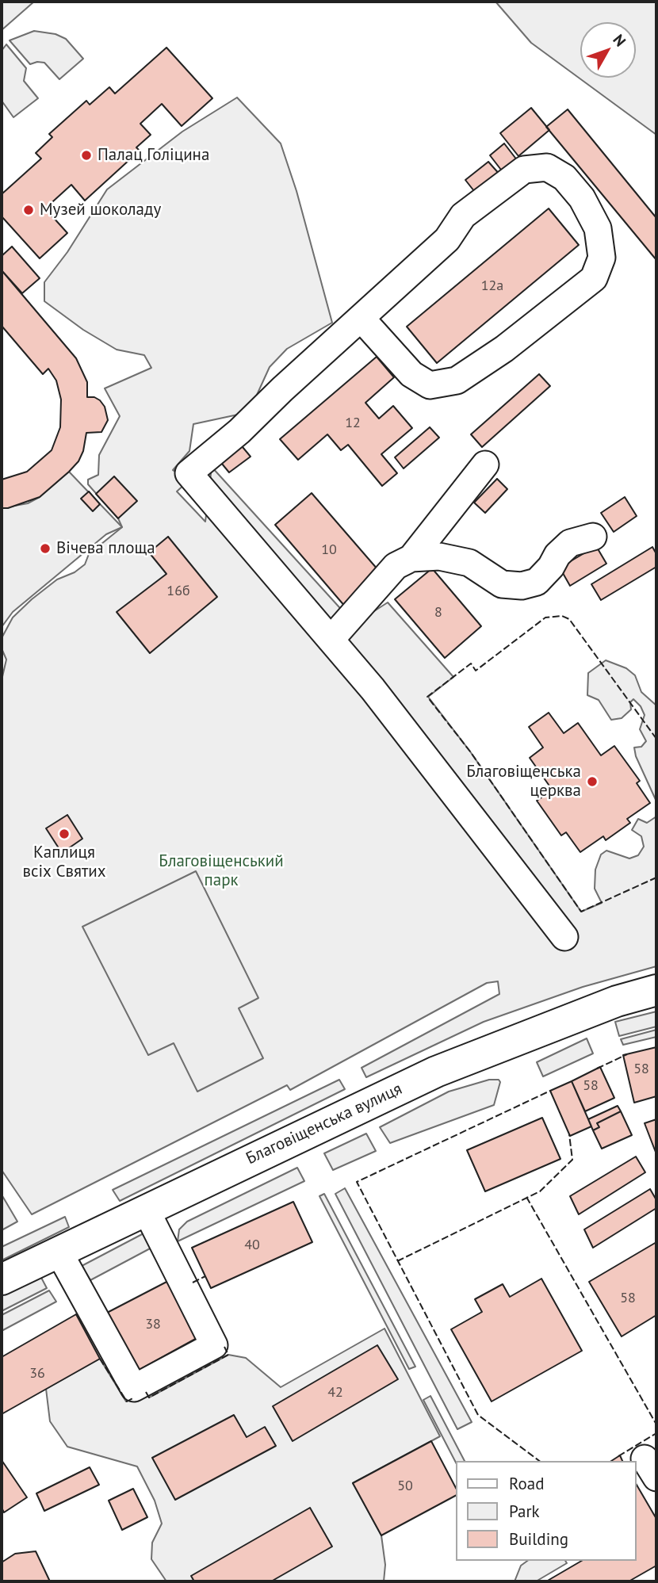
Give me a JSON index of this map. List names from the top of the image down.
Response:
{
  "streets": {
    "main road": ["Благовіщенська вулиця"]
  },
  "parks": ["Благовіщенський парк"],
  "places": [
    "Палац Голіцина",
    "Музей шоколаду",
    "Вічева площа",
    "Благовіщенська церква",
    "Каплиця всіх Святих"
  ],
  "house_numbers": [
    "12а",
    "12",
    "10",
    "16б",
    "8",
    "58",
    "58",
    "40",
    "58",
    "38",
    "36",
    "42",
    "50"
  ],
  "legend": ["Road", "Park", "Building"],
  "north": "top right"
}
